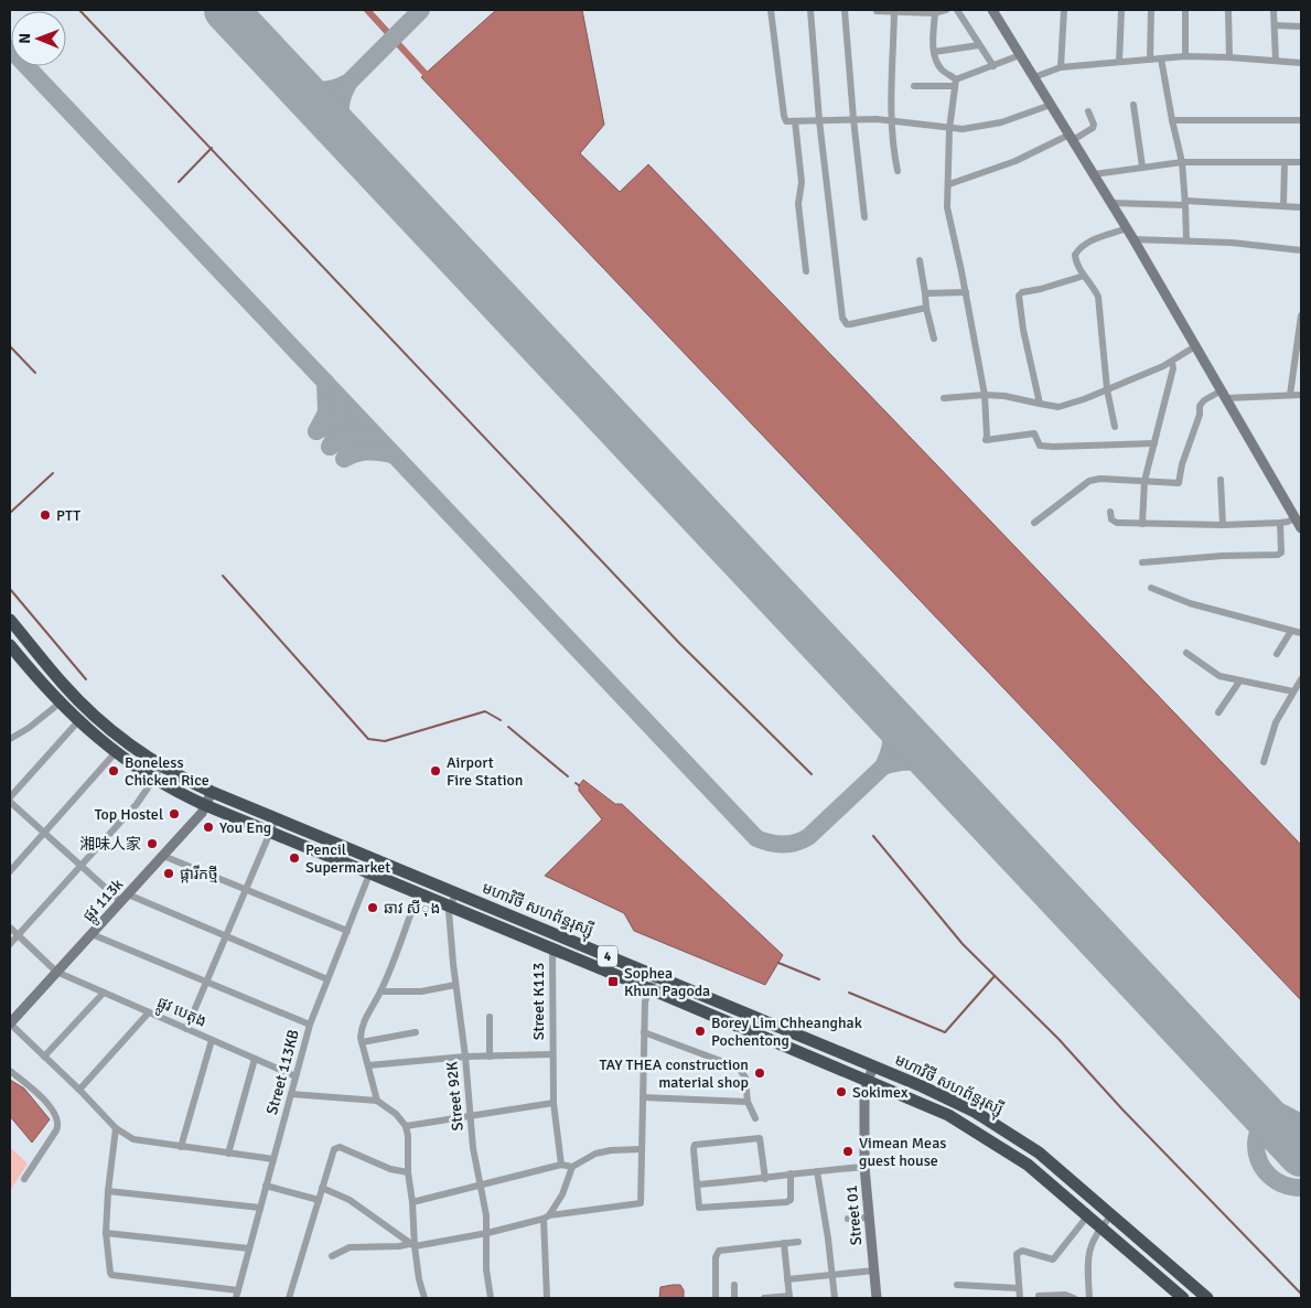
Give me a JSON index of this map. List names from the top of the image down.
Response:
{
  "streets": {
    "highway": ["មហាវិថី សហព័ន្ធរុស្ស៊ី", "4"],
    "street": [
      "ផ្លូវ 113k",
      "Street K113",
      "ផ្លូវ បេតុង",
      "Street 113KB",
      "Street 92K",
      "Street 01"
    ]
  },
  "crossings": [
    ["ផ្លូវ 113k", "មហាវិថី សហព័ន្ធរុស្ស៊ី"],
    ["ផ្លូវ 113k", "ផ្លូវ បេតុង"],
    ["មហាវិថី សហព័ន្ធរុស្ស៊ី", "Street K113"],
    ["មហាវិថី សហព័ន្ធរុស្ស៊ី", "Street 113KB"],
    ["មហាវិថី សហព័ន្ធរុស្ស៊ី", "Street 92K"],
    ["មហាវិថី សហព័ន្ធរុស្ស៊ី", "Street 01"],
    ["ផ្លូវ បេតុង", "Street 113KB"]
  ],
  "places": {
    "other": [
      "PTT",
      "Boneless Chicken Rice",
      "Airport Fire Station",
      "Top Hostel",
      "You Eng",
      "湘味人家",
      "Pencil Supermarket",
      "ផ្ការីកថ្មី",
      "ឆាវ សីុង",
      "Borey Lim Chheanghak Pochentong",
      "TAY THEA construction material shop",
      "Sokimex",
      "Vimean Meas guest house"
    ],
    "transit": ["Sophea Khun Pagoda"]
  },
  "north": "left"
}
